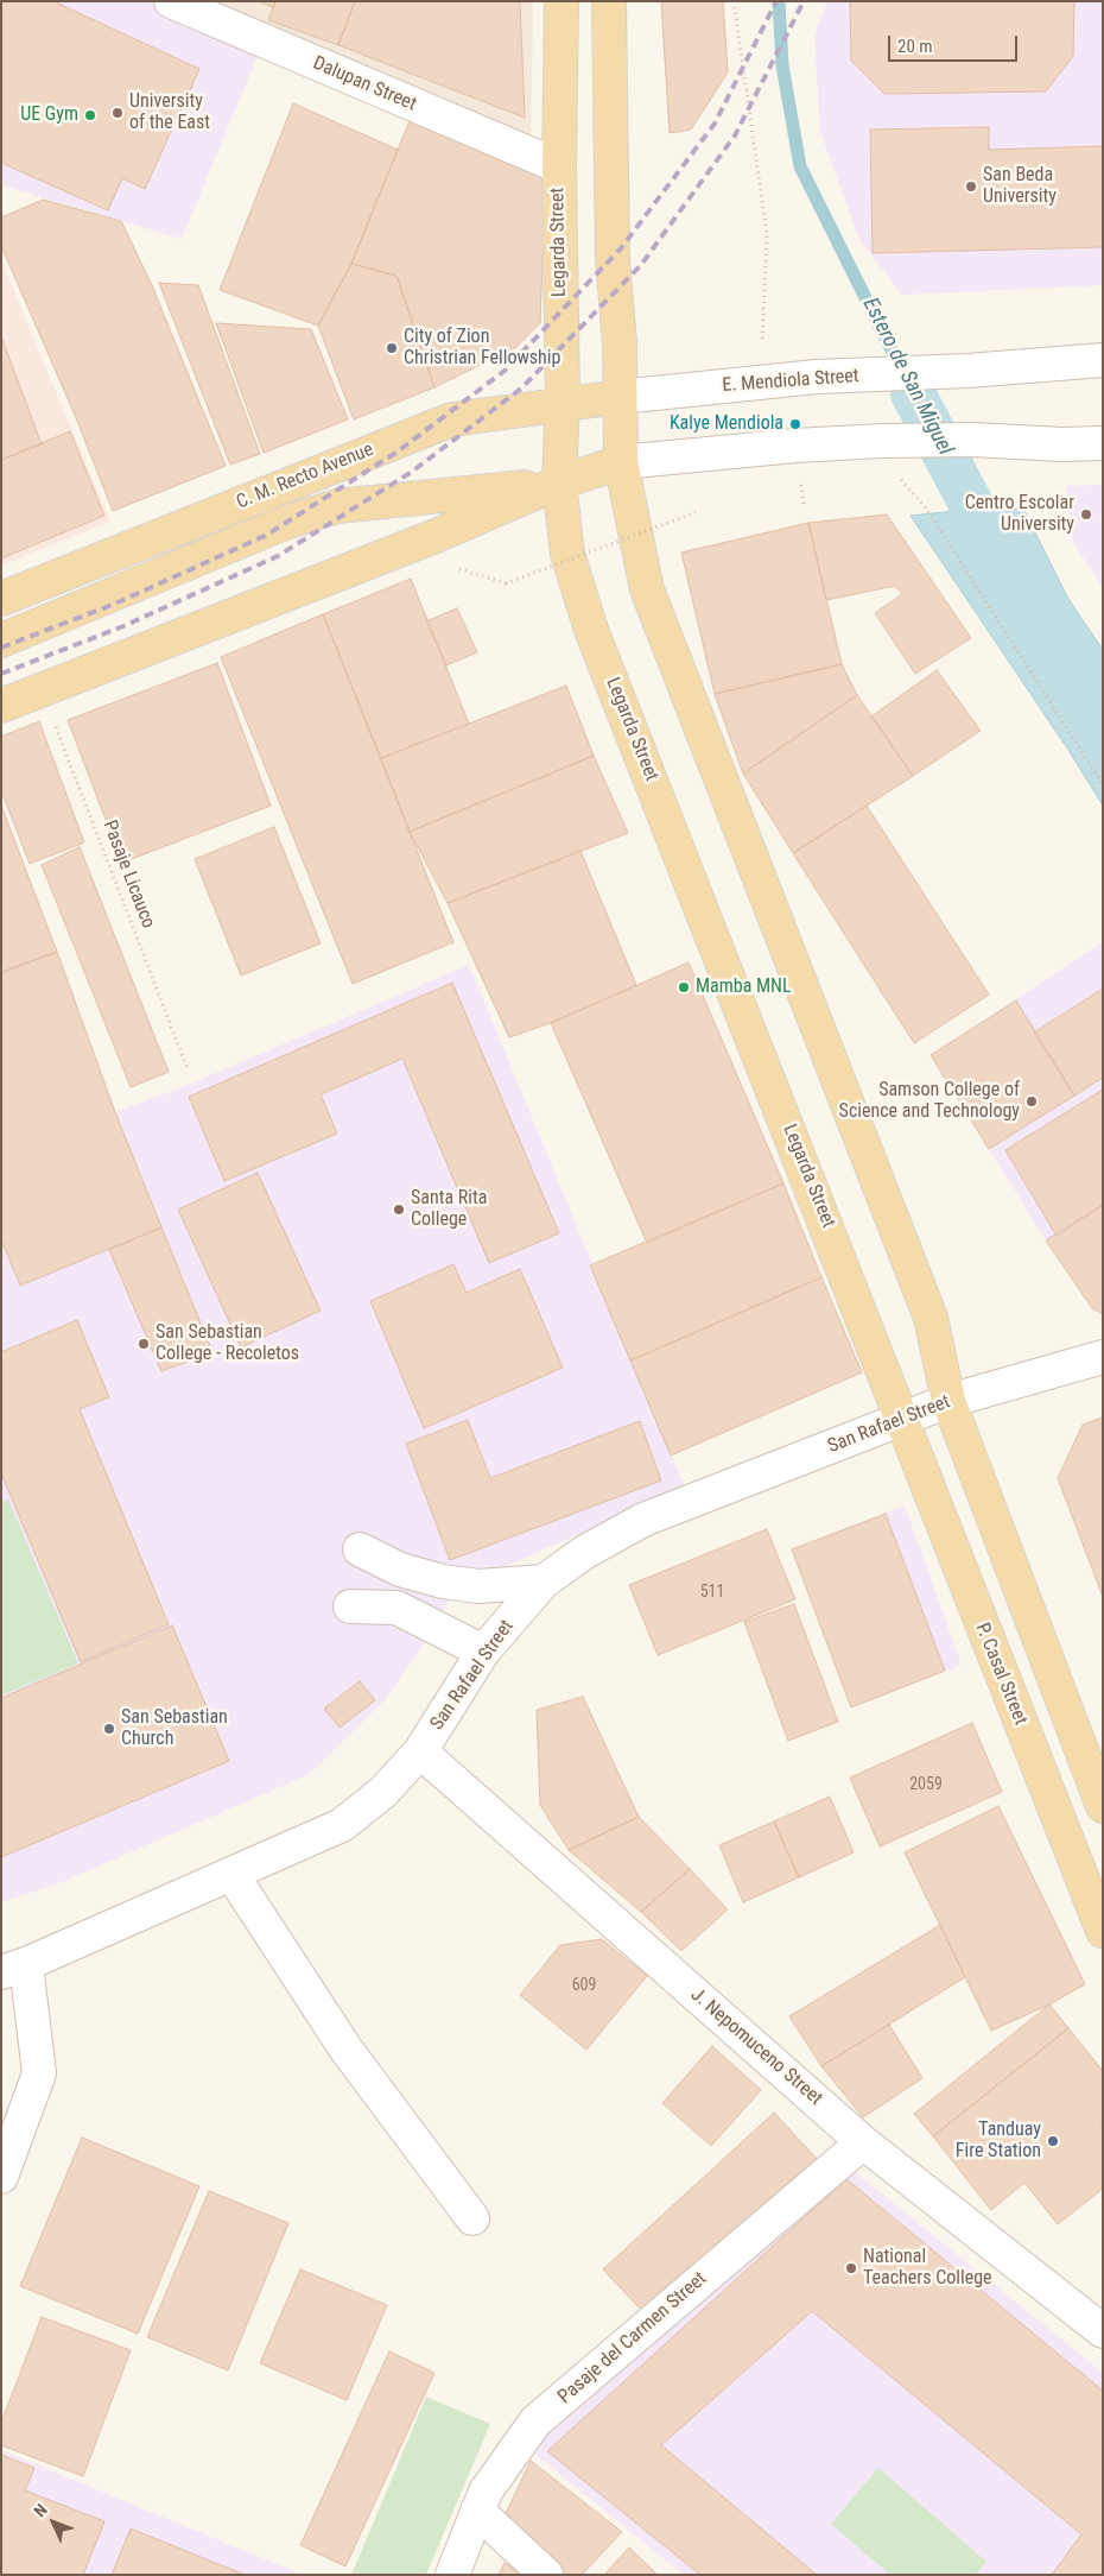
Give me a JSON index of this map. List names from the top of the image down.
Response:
{
  "streets": {
    "main road": ["Legarda Street", "C. M. Recto Avenue", "P. Casal Street"],
    "street": [
      "Dalupan Street",
      "E. Mendiola Street",
      "San Rafael Street",
      "J. Nepomuceno Street",
      "Pasaje del Carmen Street"
    ],
    "path": ["Pasaje Licauco"]
  },
  "crossings": [
    ["Dalupan Street", "Legarda Street"],
    ["Legarda Street", "C. M. Recto Avenue"],
    ["Legarda Street", "San Rafael Street"],
    ["Legarda Street", "P. Casal Street"],
    ["E. Mendiola Street", "C. M. Recto Avenue"],
    ["C. M. Recto Avenue", "Pasaje Licauco"],
    ["San Rafael Street", "P. Casal Street"],
    ["San Rafael Street", "J. Nepomuceno Street"],
    ["J. Nepomuceno Street", "Pasaje del Carmen Street"]
  ],
  "water": ["Estero de San Miguel"],
  "places": [
    "University of the East",
    "UE Gym",
    "San Beda University",
    "City of Zion Christrian Fellowship",
    "Kalye Mendiola",
    "Centro Escolar University",
    "Mamba MNL",
    "Samson College of Science and Technology",
    "Santa Rita College",
    "San Sebastian College - Recoletos",
    "San Sebastian Church",
    "Tanduay Fire Station",
    "National Teachers College"
  ],
  "house_numbers": ["511", "2059", "609"],
  "scale_bar": "20 m",
  "north": "top left"
}
